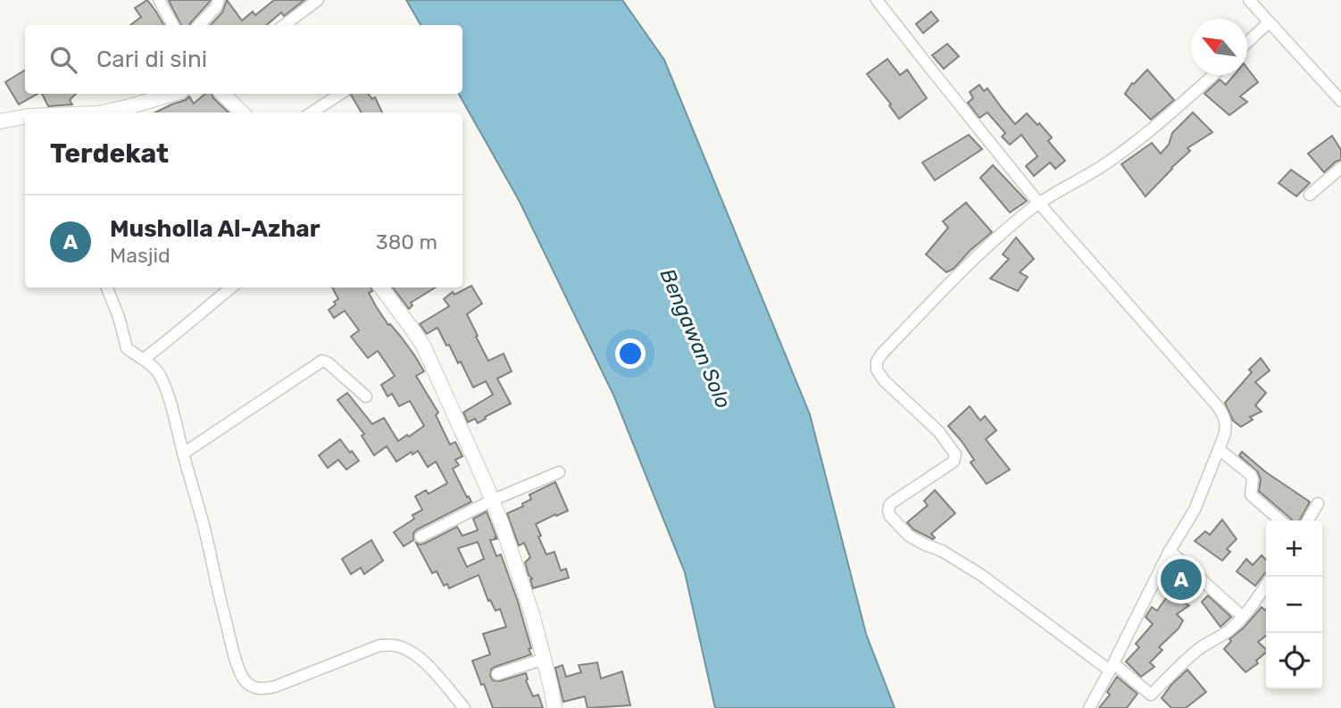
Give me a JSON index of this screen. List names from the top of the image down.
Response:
{
  "water": ["Bengawan Solo"],
  "north": "top left",
  "page": {
    "search": "Cari di sini",
    "heading": "Terdekat",
    "list": [
      {
        "mark": "A",
        "name": "Musholla Al-Azhar",
        "note": "Masjid",
        "value": "380 m"
      }
    ],
    "map_buttons": ["+", "−"],
    "pins": "A"
  }
}
